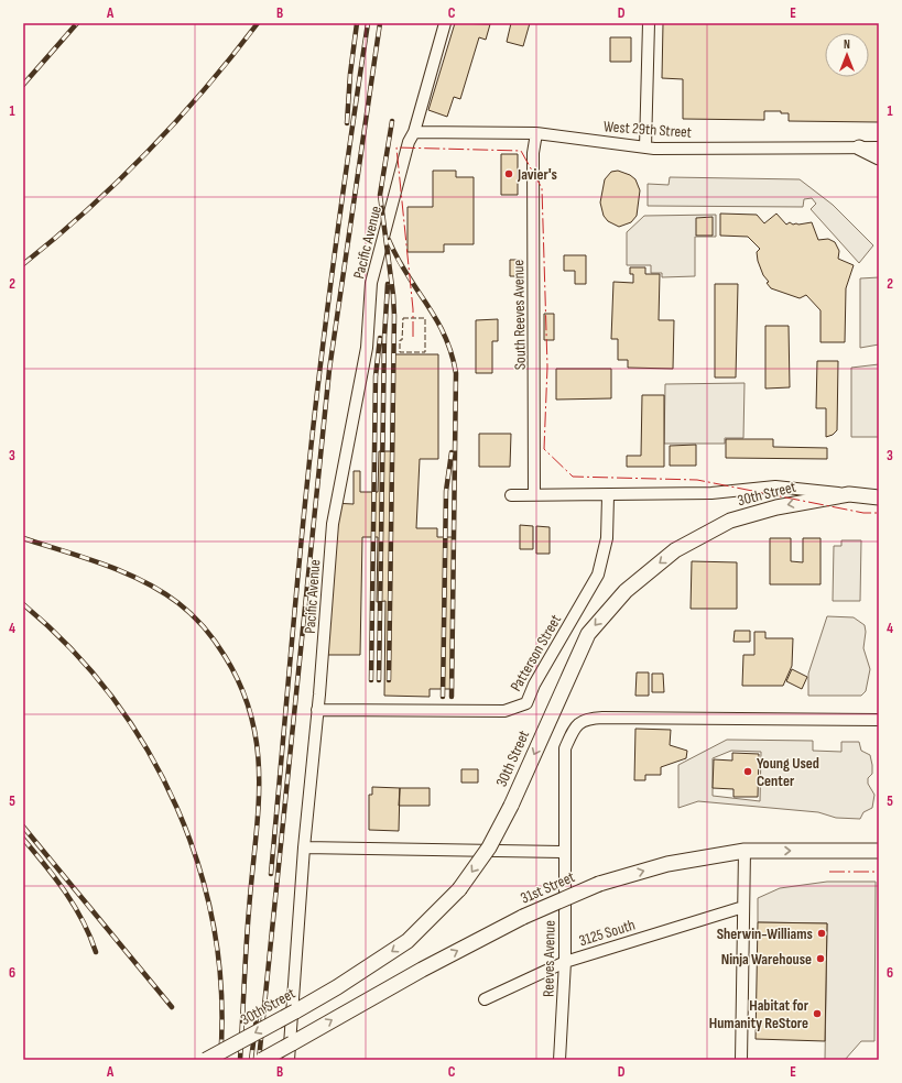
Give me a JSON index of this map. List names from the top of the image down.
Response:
{
  "streets": {
    "main road": ["30th Street", "31st Street"],
    "street": [
      "West 29th Street",
      "Pacific Avenue",
      "South Reeves Avenue",
      "Patterson Street",
      "3125 South",
      "Reeves Avenue"
    ]
  },
  "crossings": [
    ["West 29th Street", "Pacific Avenue"],
    ["West 29th Street", "South Reeves Avenue"],
    ["Pacific Avenue", "Patterson Street"],
    ["Pacific Avenue", "31st Street"],
    ["South Reeves Avenue", "30th Street"],
    ["30th Street", "Patterson Street"],
    ["31st Street", "Reeves Avenue"],
    ["3125 South", "Reeves Avenue"]
  ],
  "one_way": ["30th Street", "31st Street"],
  "places": [
    "Javier's",
    "Young Used Center",
    "Sherwin-Williams",
    "Ninja Warehouse",
    "Habitat for Humanity ReStore"
  ],
  "north": "top",
  "grid": {
    "columns": [
      "A",
      "B",
      "C",
      "D",
      "E"
    ],
    "rows": [
      "1",
      "2",
      "3",
      "4",
      "5",
      "6"
    ]
  }
}
